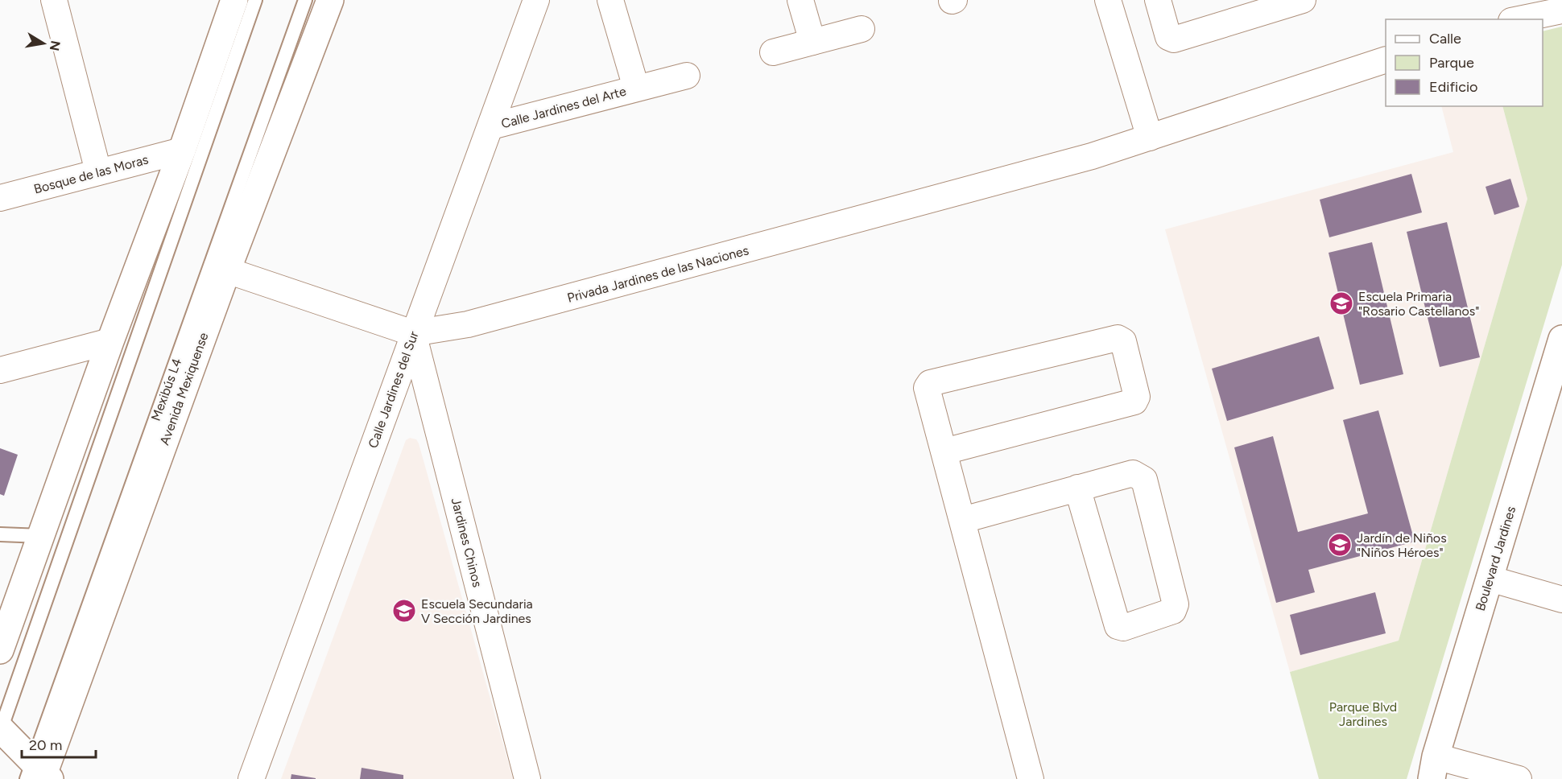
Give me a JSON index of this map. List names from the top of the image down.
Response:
{
  "streets": {
    "main road": ["Avenida Mexiquense", "Boulevard Jardines"],
    "street": [
      "Calle Jardines del Arte",
      "Bosque de las Moras",
      "Privada Jardines de las Naciones",
      "Calle Jardines del Sur",
      "Jardines Chinos"
    ],
    "lane": ["Mexibús L4"]
  },
  "crossings": [
    ["Calle Jardines del Arte", "Calle Jardines del Sur"],
    ["Privada Jardines de las Naciones", "Avenida Mexiquense"],
    ["Privada Jardines de las Naciones", "Calle Jardines del Sur"],
    ["Privada Jardines de las Naciones", "Jardines Chinos"],
    ["Avenida Mexiquense", "Mexibús L4"],
    ["Calle Jardines del Sur", "Jardines Chinos"]
  ],
  "parks": ["Parque Blvd Jardines"],
  "places": {
    "school or university": ["Escuela Primaria \"Rosario Castellanos\"", "Jardín de Niños \"Niños Héroes\"", "Escuela Secundaria V Sección Jardines"]
  },
  "legend": ["Calle", "Parque", "Edificio"],
  "scale_bar": "20 m",
  "north": "right"
}
